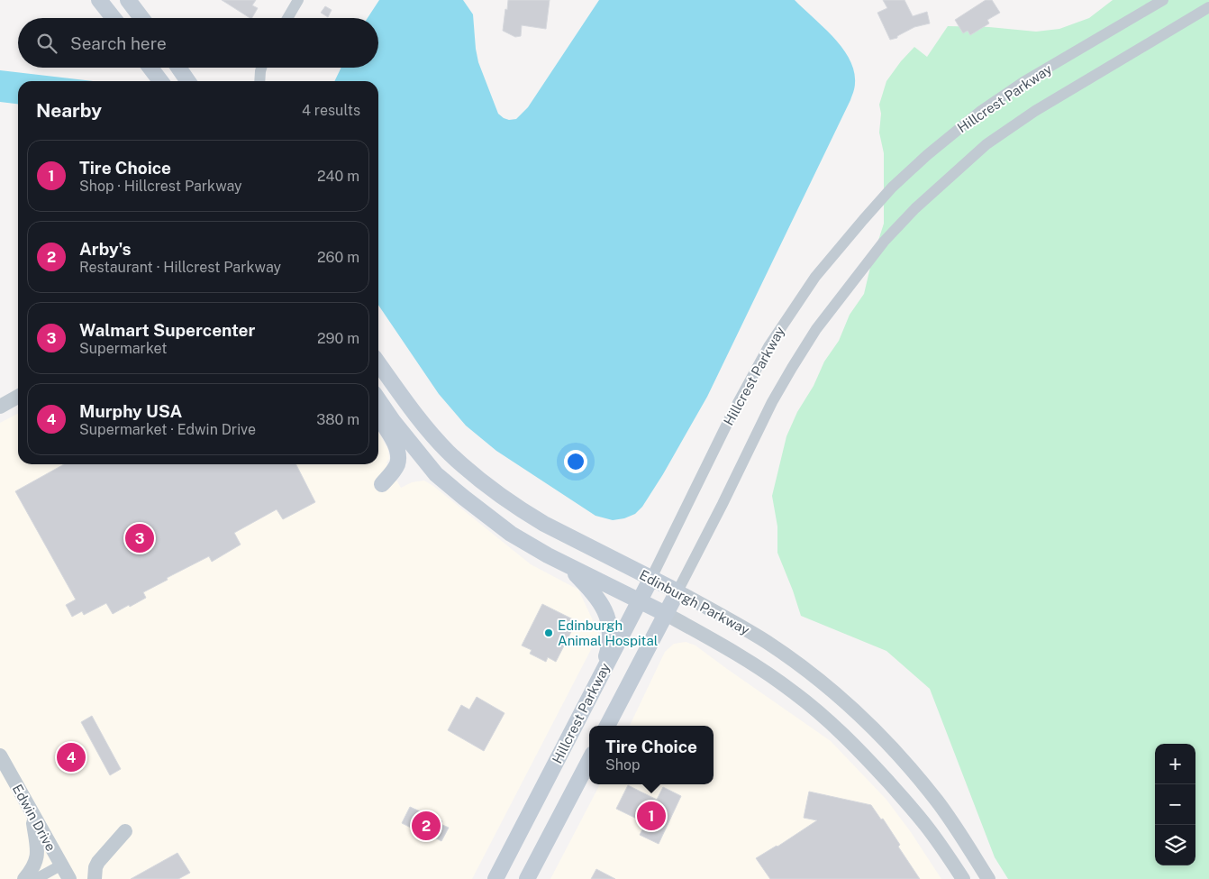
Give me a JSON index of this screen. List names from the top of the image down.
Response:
{
  "streets": {
    "main road": ["Hillcrest Parkway", "Edinburgh Parkway"],
    "street": ["Edwin Drive"]
  },
  "crossings": [
    ["Hillcrest Parkway", "Edinburgh Parkway"]
  ],
  "places": ["Edinburgh Animal Hospital"],
  "page": {
    "search": "Search here",
    "heading": ["Nearby", "4 results"],
    "list": [
      {
        "mark": "1",
        "name": "Tire Choice",
        "note": "Shop · Hillcrest Parkway",
        "value": "240 m"
      },
      {
        "mark": "2",
        "name": "Arby's",
        "note": "Restaurant · Hillcrest Parkway",
        "value": "260 m"
      },
      {
        "mark": "3",
        "name": "Walmart Supercenter",
        "note": "Supermarket",
        "value": "290 m"
      },
      {
        "mark": "4",
        "name": "Murphy USA",
        "note": "Supermarket · Edwin Drive",
        "value": "380 m"
      }
    ],
    "pins": [
      "3",
      "4",
      "1",
      "2"
    ],
    "popup": ["Tire Choice", "Shop"],
    "map_buttons": ["+", "−"]
  }
}
